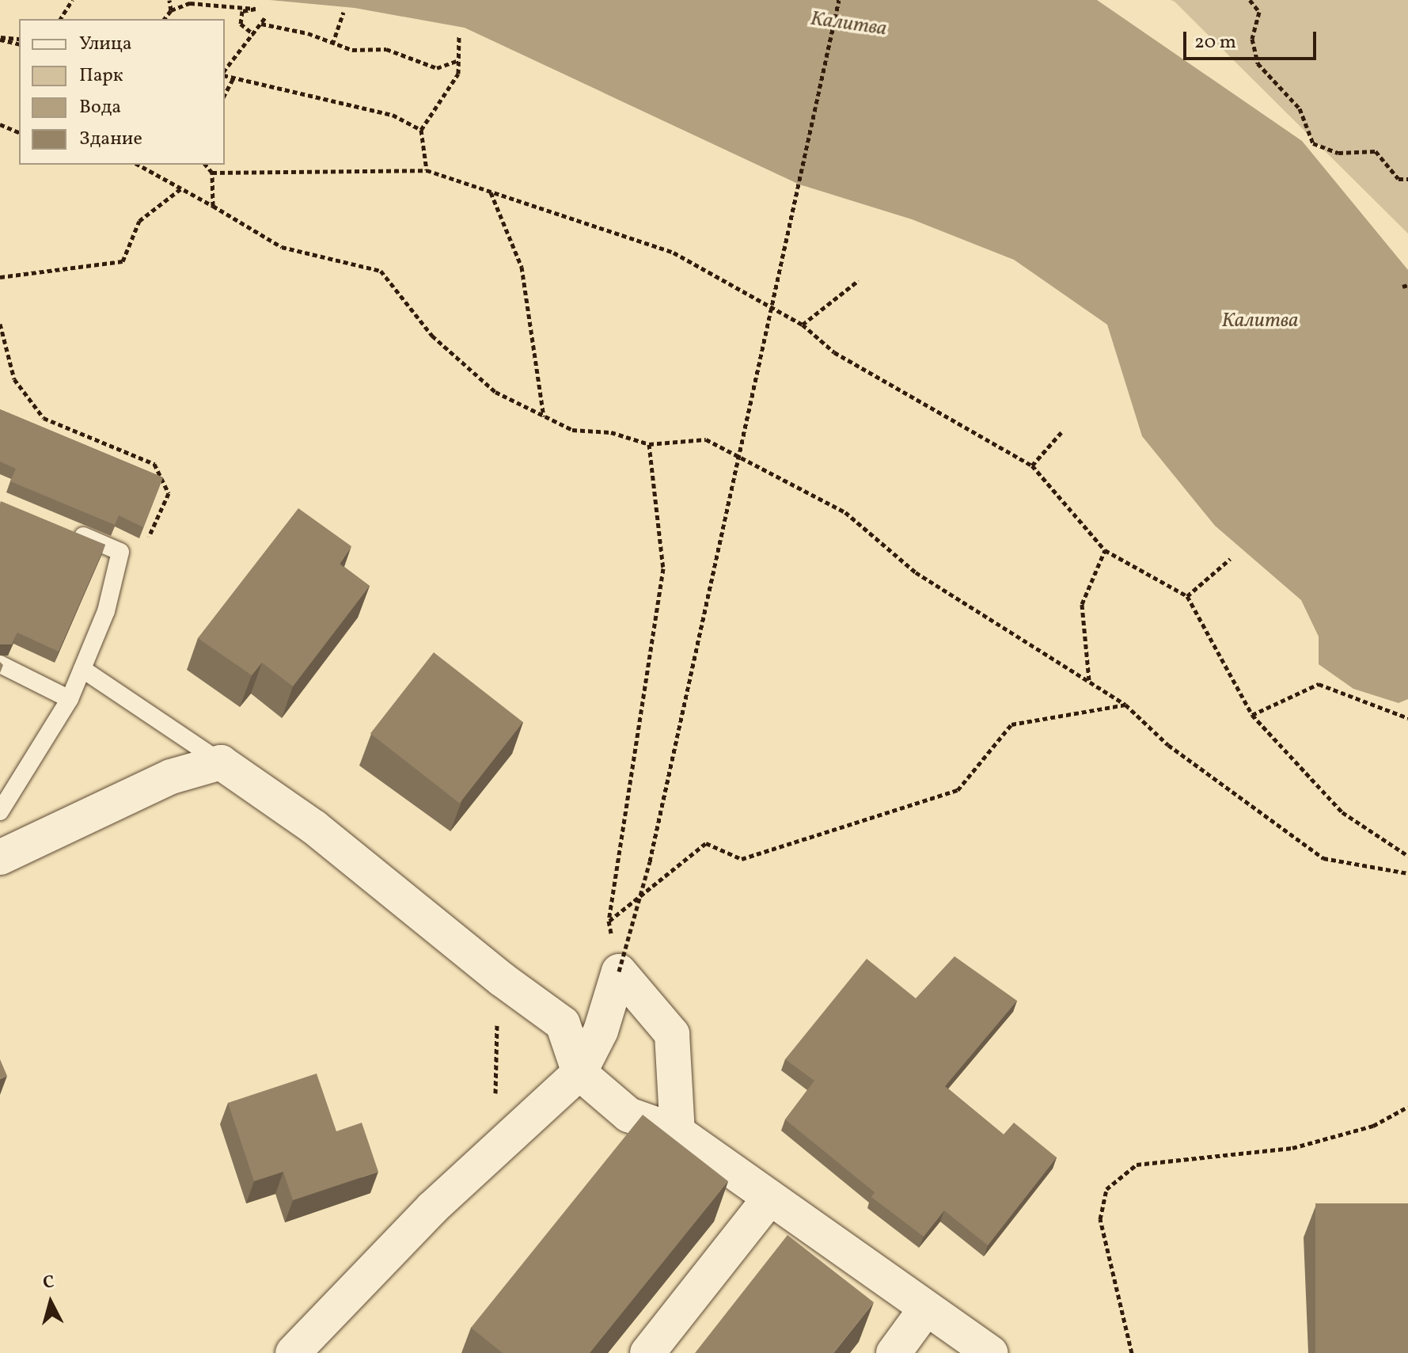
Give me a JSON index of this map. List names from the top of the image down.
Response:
{
  "water": ["Калитва"],
  "legend": [
    "Улица",
    "Парк",
    "Вода",
    "Здание"
  ],
  "scale_bar": "20 m",
  "north": "top"
}
